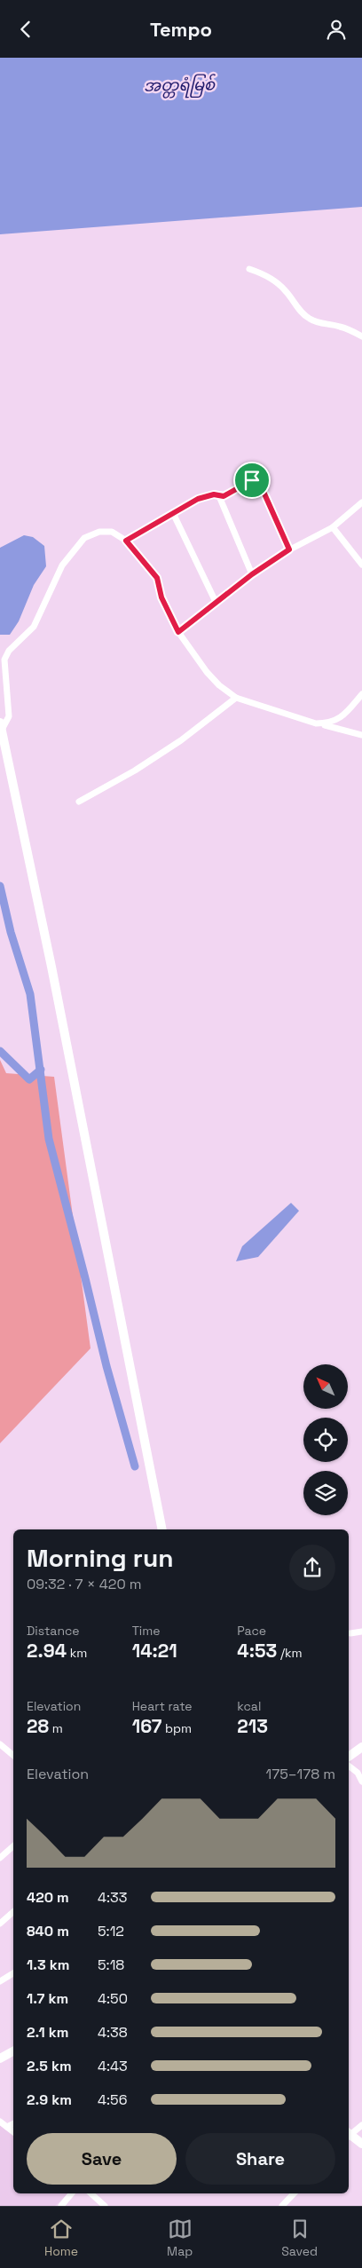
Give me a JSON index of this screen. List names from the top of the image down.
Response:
{
  "water": ["အတ္တရံမြစ်"],
  "north": "top left",
  "page": {
    "header": "Tempo",
    "heading": ["Morning run", "09:32 · 7 × 420 m"],
    "stats": [
      ["Distance", "2.94 km"],
      ["Time", "14:21"],
      ["Pace", "4:53 /km"],
      ["Elevation", "28 m"],
      ["Heart rate", "167 bpm"],
      ["kcal", "213"]
    ],
    "chart": ["Elevation", "175–178 m"],
    "list": [
      {
        "name": "420 m",
        "note": "4:33"
      },
      {
        "name": "840 m",
        "note": "5:12"
      },
      {
        "name": "1.3 km",
        "note": "5:18"
      },
      {
        "name": "1.7 km",
        "note": "4:50"
      },
      {
        "name": "2.1 km",
        "note": "4:38"
      },
      {
        "name": "2.5 km",
        "note": "4:43"
      },
      {
        "name": "2.9 km",
        "note": "4:56"
      }
    ],
    "buttons": ["Save", "Share"],
    "tabs": ["Home", "Map", "Saved"]
  }
}
